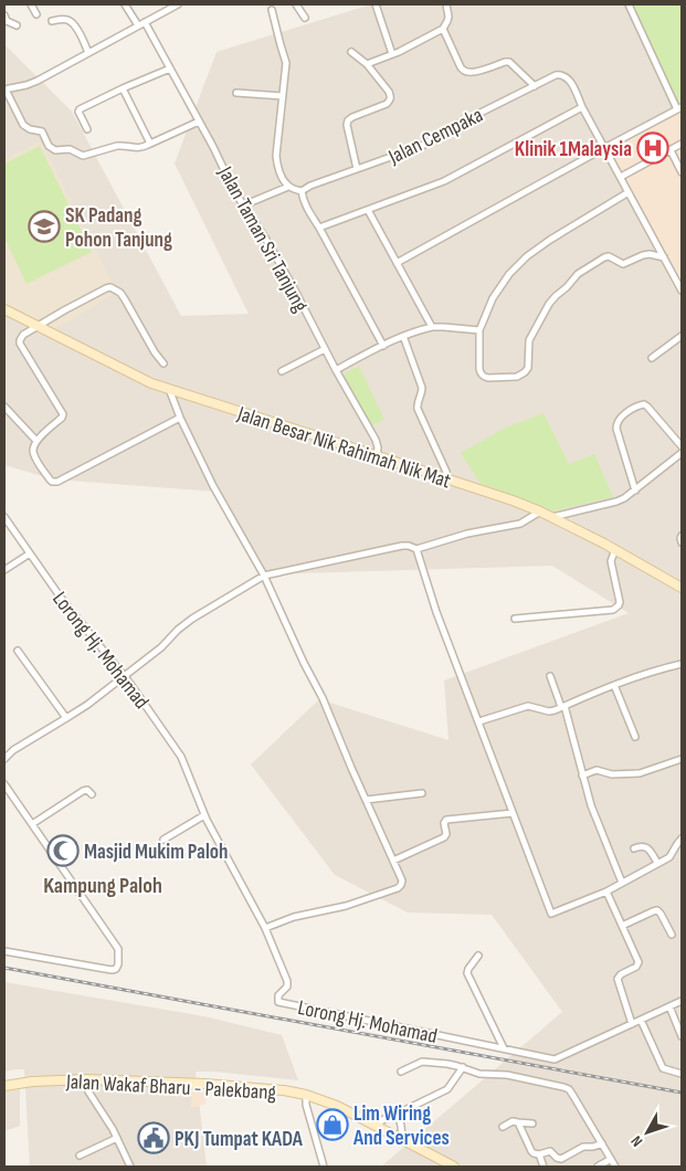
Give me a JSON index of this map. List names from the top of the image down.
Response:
{
  "streets": {
    "street": [
      "Jalan Cempaka",
      "Jalan Taman Sri Tanjung",
      "Jalan Besar Nik Rahimah Nik Mat",
      "Lorong Hj. Mohamad",
      "Jalan Wakaf Bharu - Palekbang"
    ]
  },
  "crossings": [
    ["Jalan Taman Sri Tanjung", "Jalan Besar Nik Rahimah Nik Mat"]
  ],
  "districts": ["Kampung Paloh"],
  "places": {
    "hospital": ["Klinik 1Malaysia"],
    "school or university": ["SK Padang Pohon Tanjung"],
    "mosque": ["Masjid Mukim Paloh"],
    "shop": ["Lim Wiring And Services"],
    "public building": ["PKJ Tumpat KADA"]
  },
  "north": "bottom left"
}
